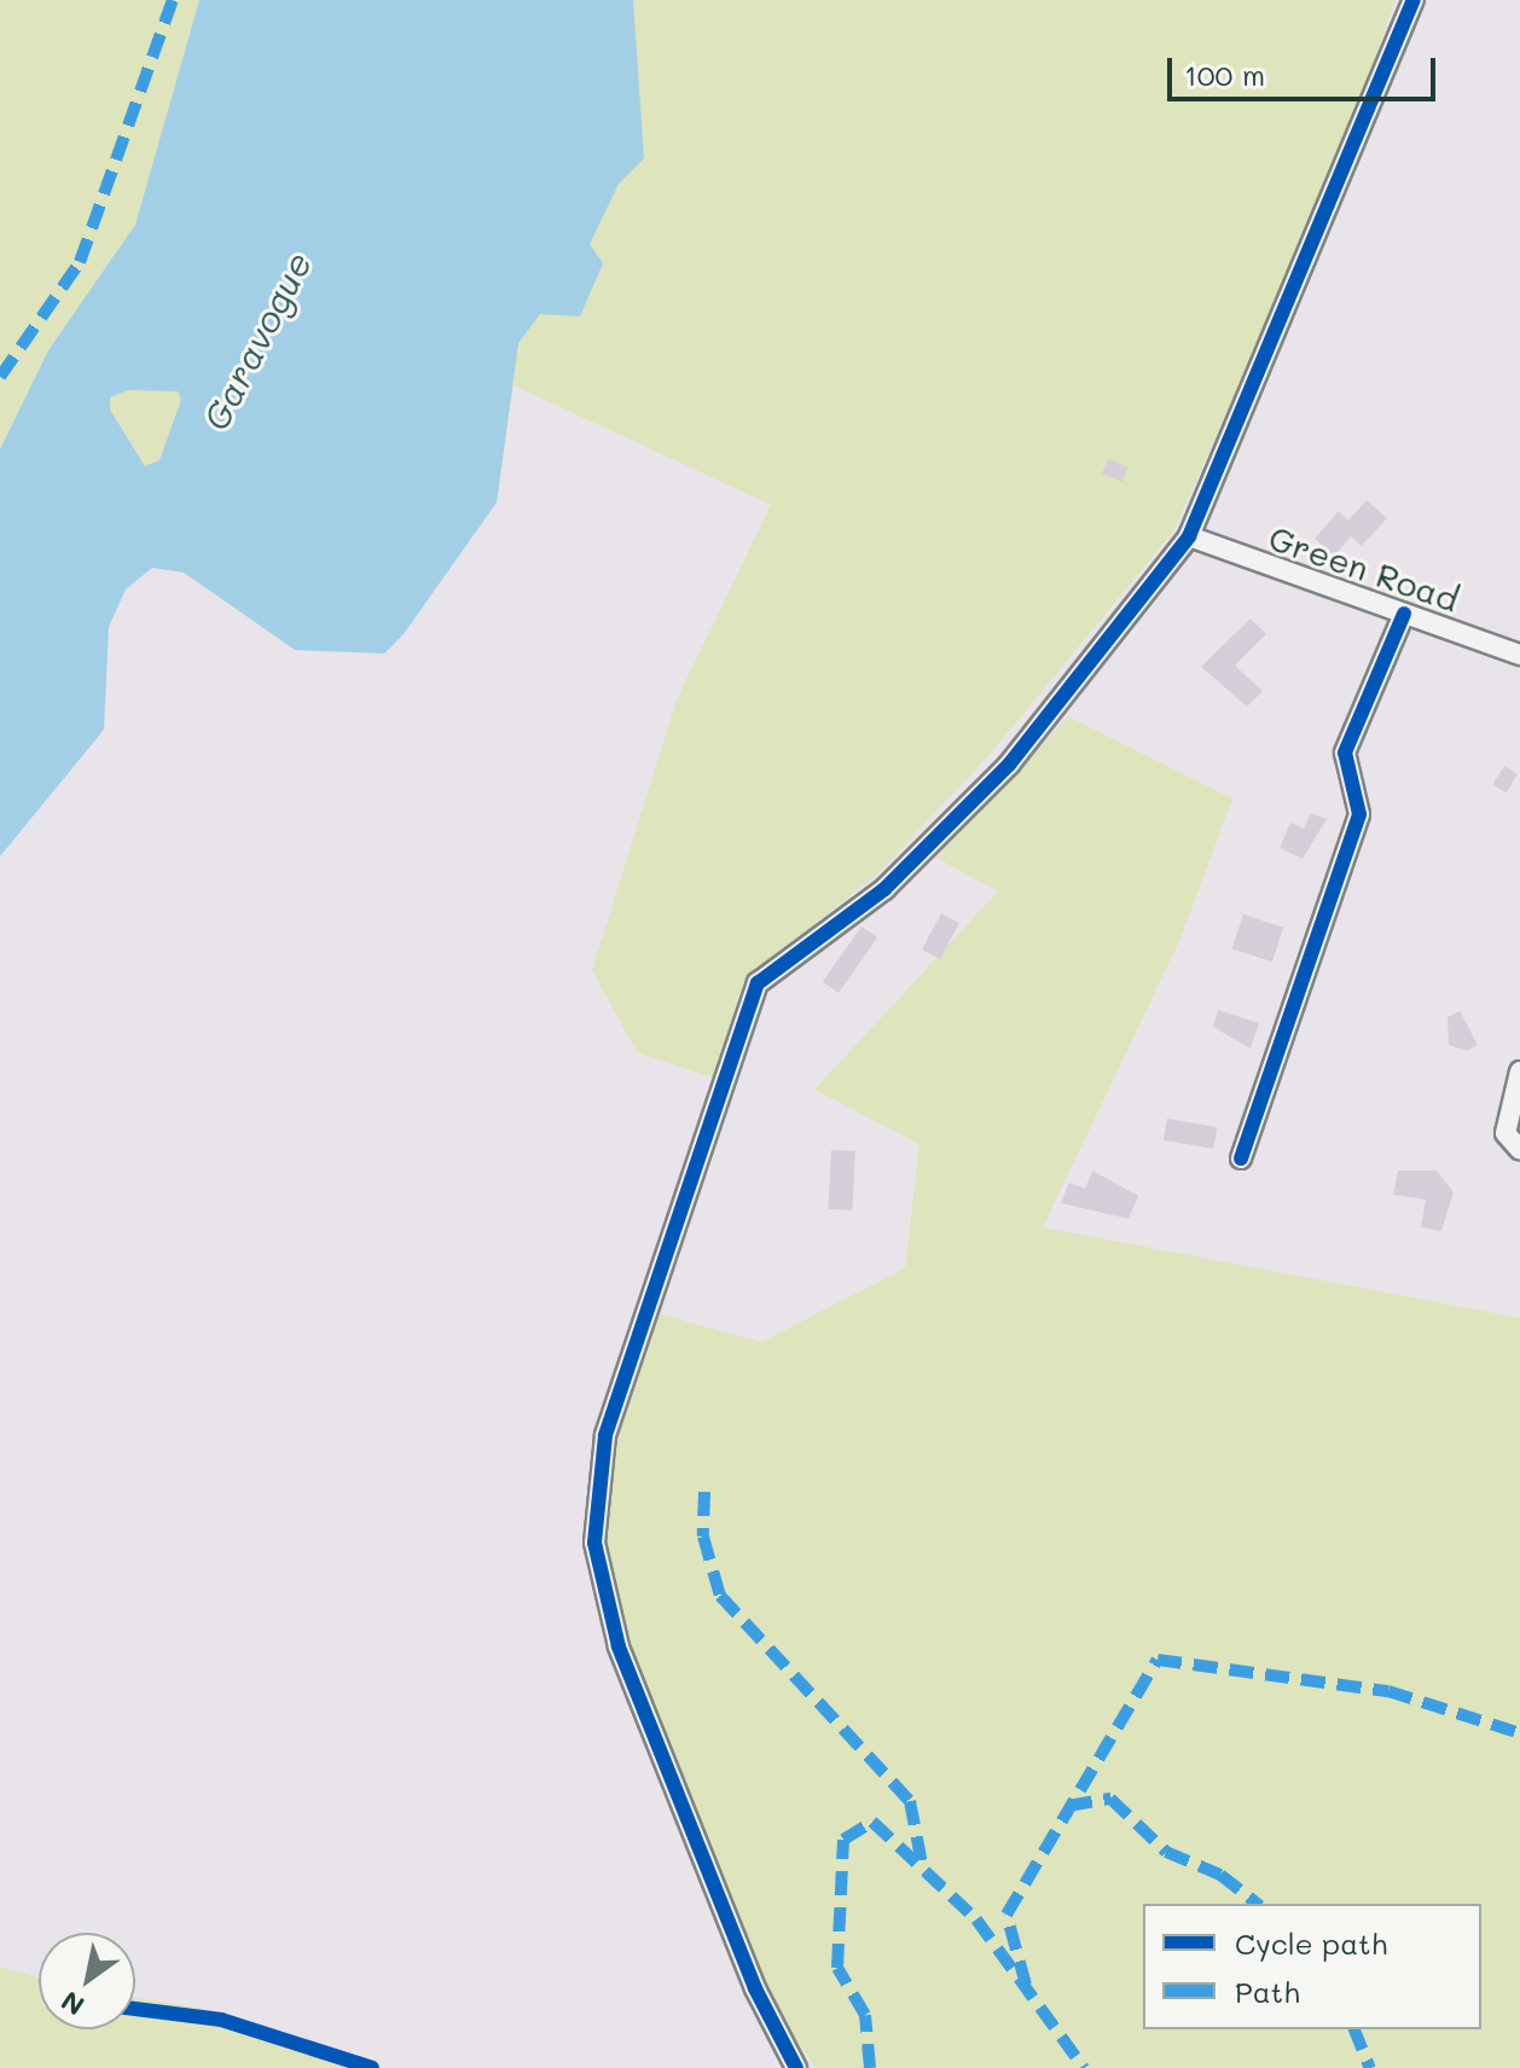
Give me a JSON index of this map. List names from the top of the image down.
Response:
{
  "streets": {
    "street": ["Green Road"]
  },
  "water": ["Garavogue"],
  "legend": ["Cycle path", "Path"],
  "scale_bar": "100 m",
  "north": "bottom left"
}
